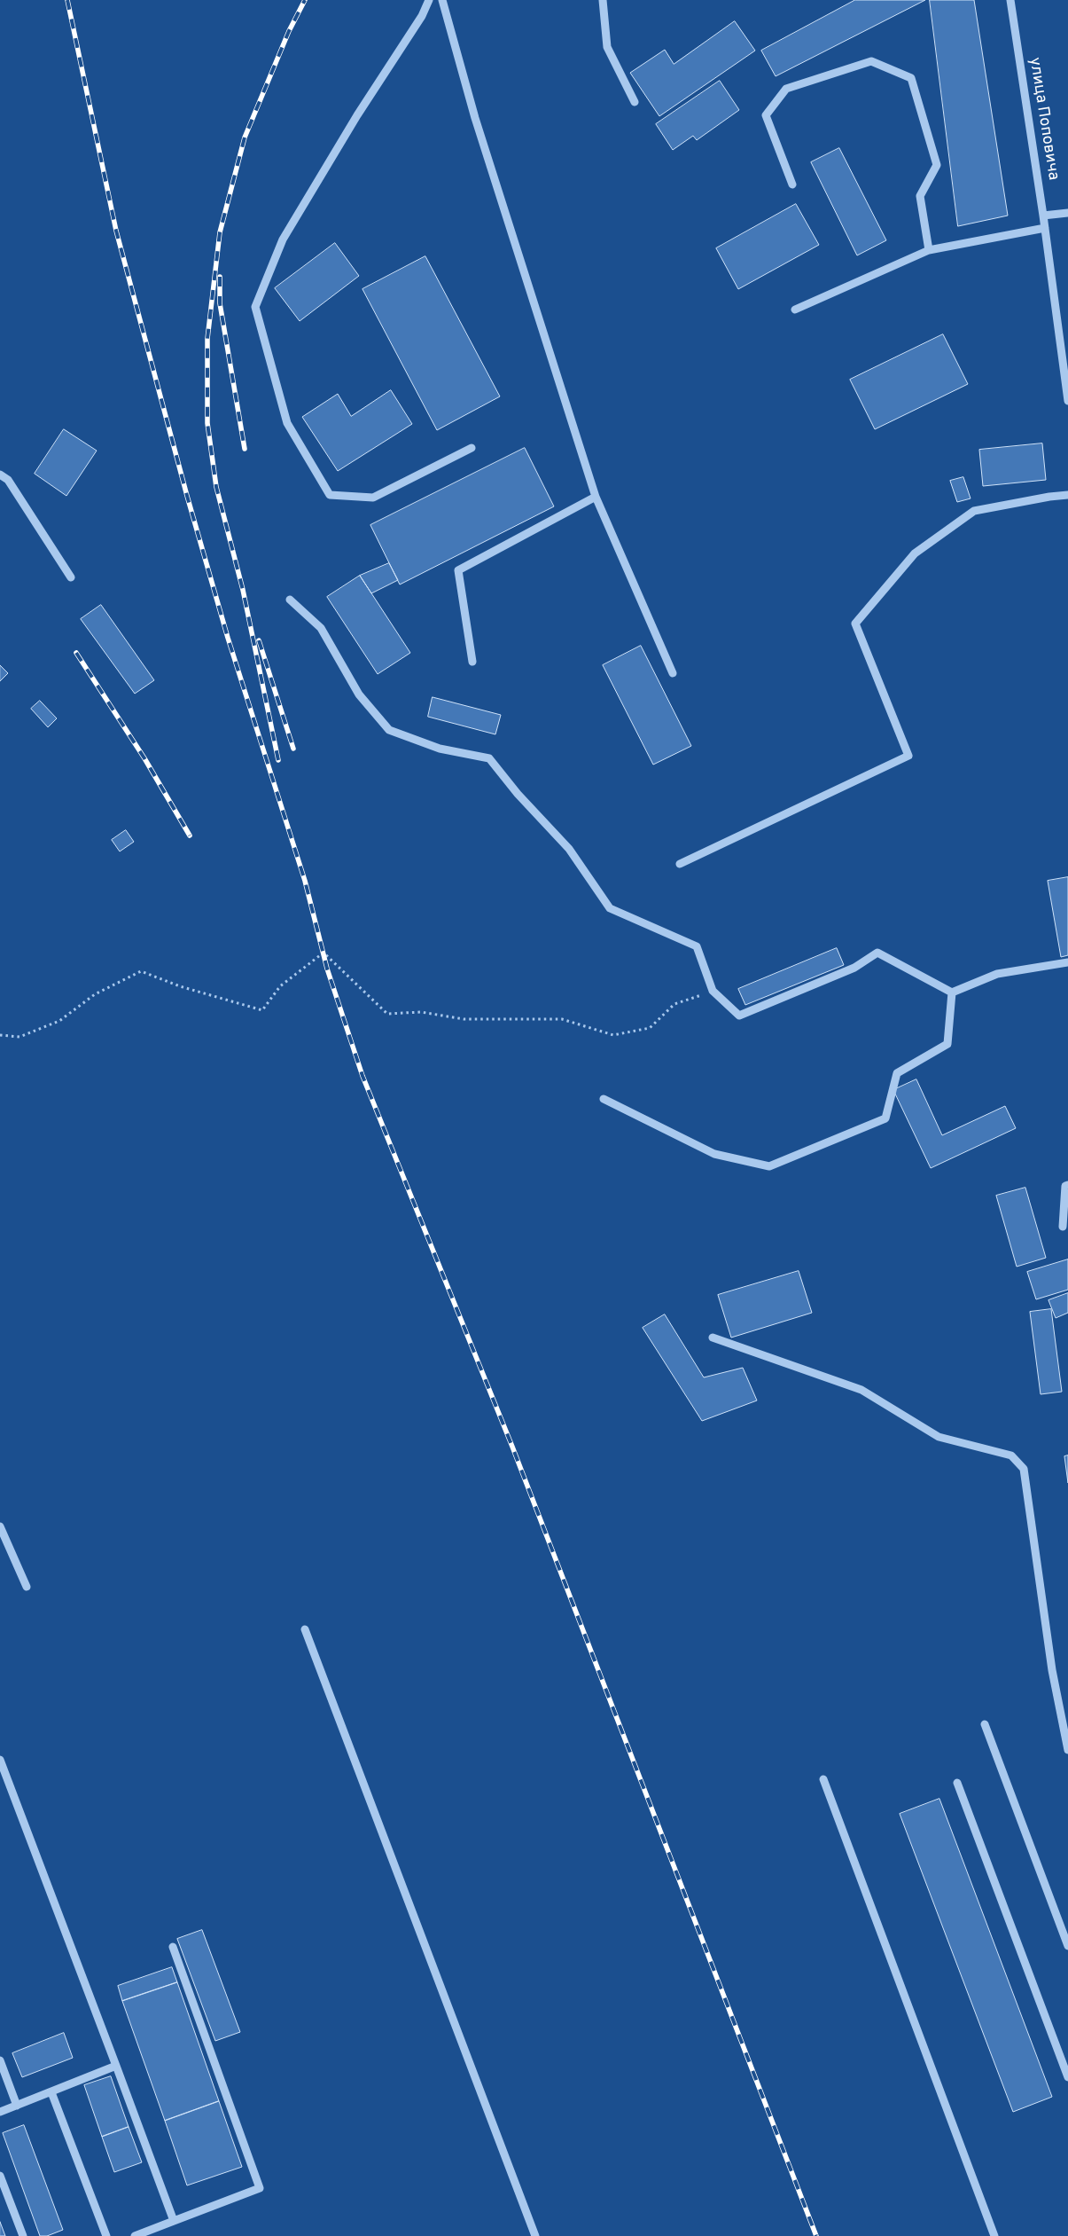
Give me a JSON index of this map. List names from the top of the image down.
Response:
{
  "streets": {
    "street": ["улица Поповича"]
  }
}
